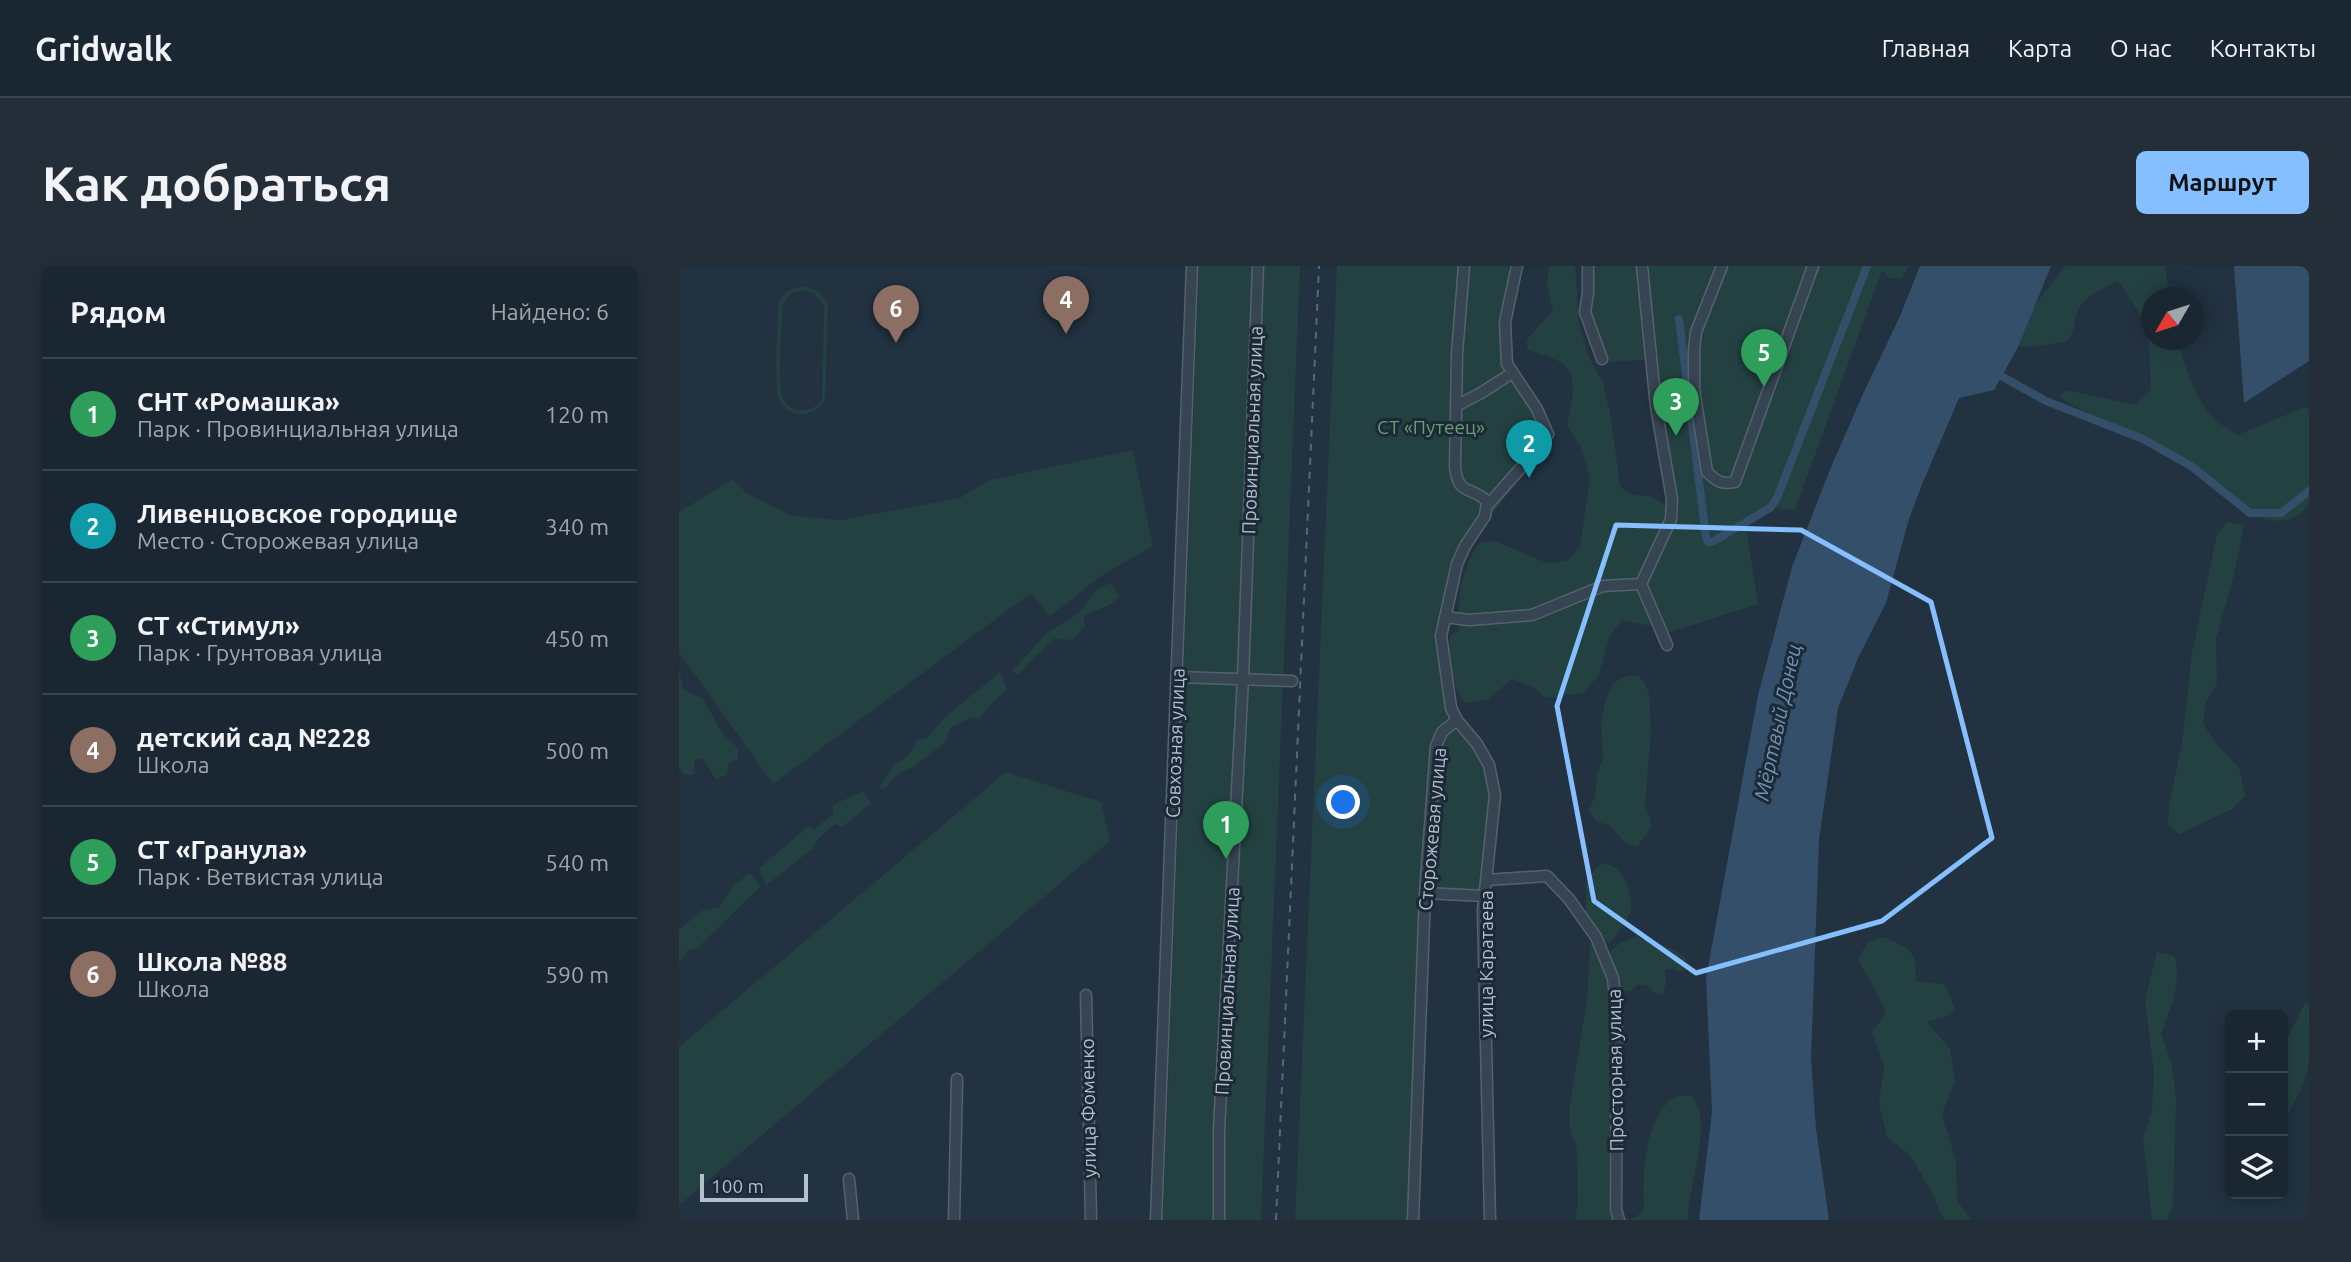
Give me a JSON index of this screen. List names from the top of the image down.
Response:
{
  "streets": {
    "street": [
      "Провинциальная улица",
      "Совхозная улица",
      "Сторожевая улица",
      "улица Каратаева",
      "Просторная улица",
      "улица Фоменко"
    ]
  },
  "crossings": [
    ["Сторожевая улица", "улица Каратаева"],
    ["улица Каратаева", "Просторная улица"]
  ],
  "water": ["Мёртвый Донец"],
  "parks": ["СТ «Путеец»"],
  "scale_bar": "100 m",
  "north": "bottom left",
  "page": {
    "header": "Gridwalk",
    "nav": [
      "Главная",
      "Карта",
      "О нас",
      "Контакты"
    ],
    "buttons": "Маршрут",
    "title": "Как добраться",
    "heading": ["Рядом", "Найдено: 6"],
    "pins": [
      "4",
      "6",
      "5",
      "3",
      "2",
      "1"
    ],
    "list": [
      {
        "mark": "1",
        "name": "СНТ «Ромашка»",
        "note": "Парк · Провинциальная улица",
        "value": "120 m"
      },
      {
        "mark": "2",
        "name": "Ливенцовское городище",
        "note": "Место · Сторожевая улица",
        "value": "340 m"
      },
      {
        "mark": "3",
        "name": "СТ «Стимул»",
        "note": "Парк · Грунтовая улица",
        "value": "450 m"
      },
      {
        "mark": "4",
        "name": "детский сад №228",
        "note": "Школа",
        "value": "500 m"
      },
      {
        "mark": "5",
        "name": "СТ «Гранула»",
        "note": "Парк · Ветвистая улица",
        "value": "540 m"
      },
      {
        "mark": "6",
        "name": "Школа №88",
        "note": "Школа",
        "value": "590 m"
      }
    ],
    "map_buttons": ["+", "−"],
    "scale": "100 m"
  }
}
